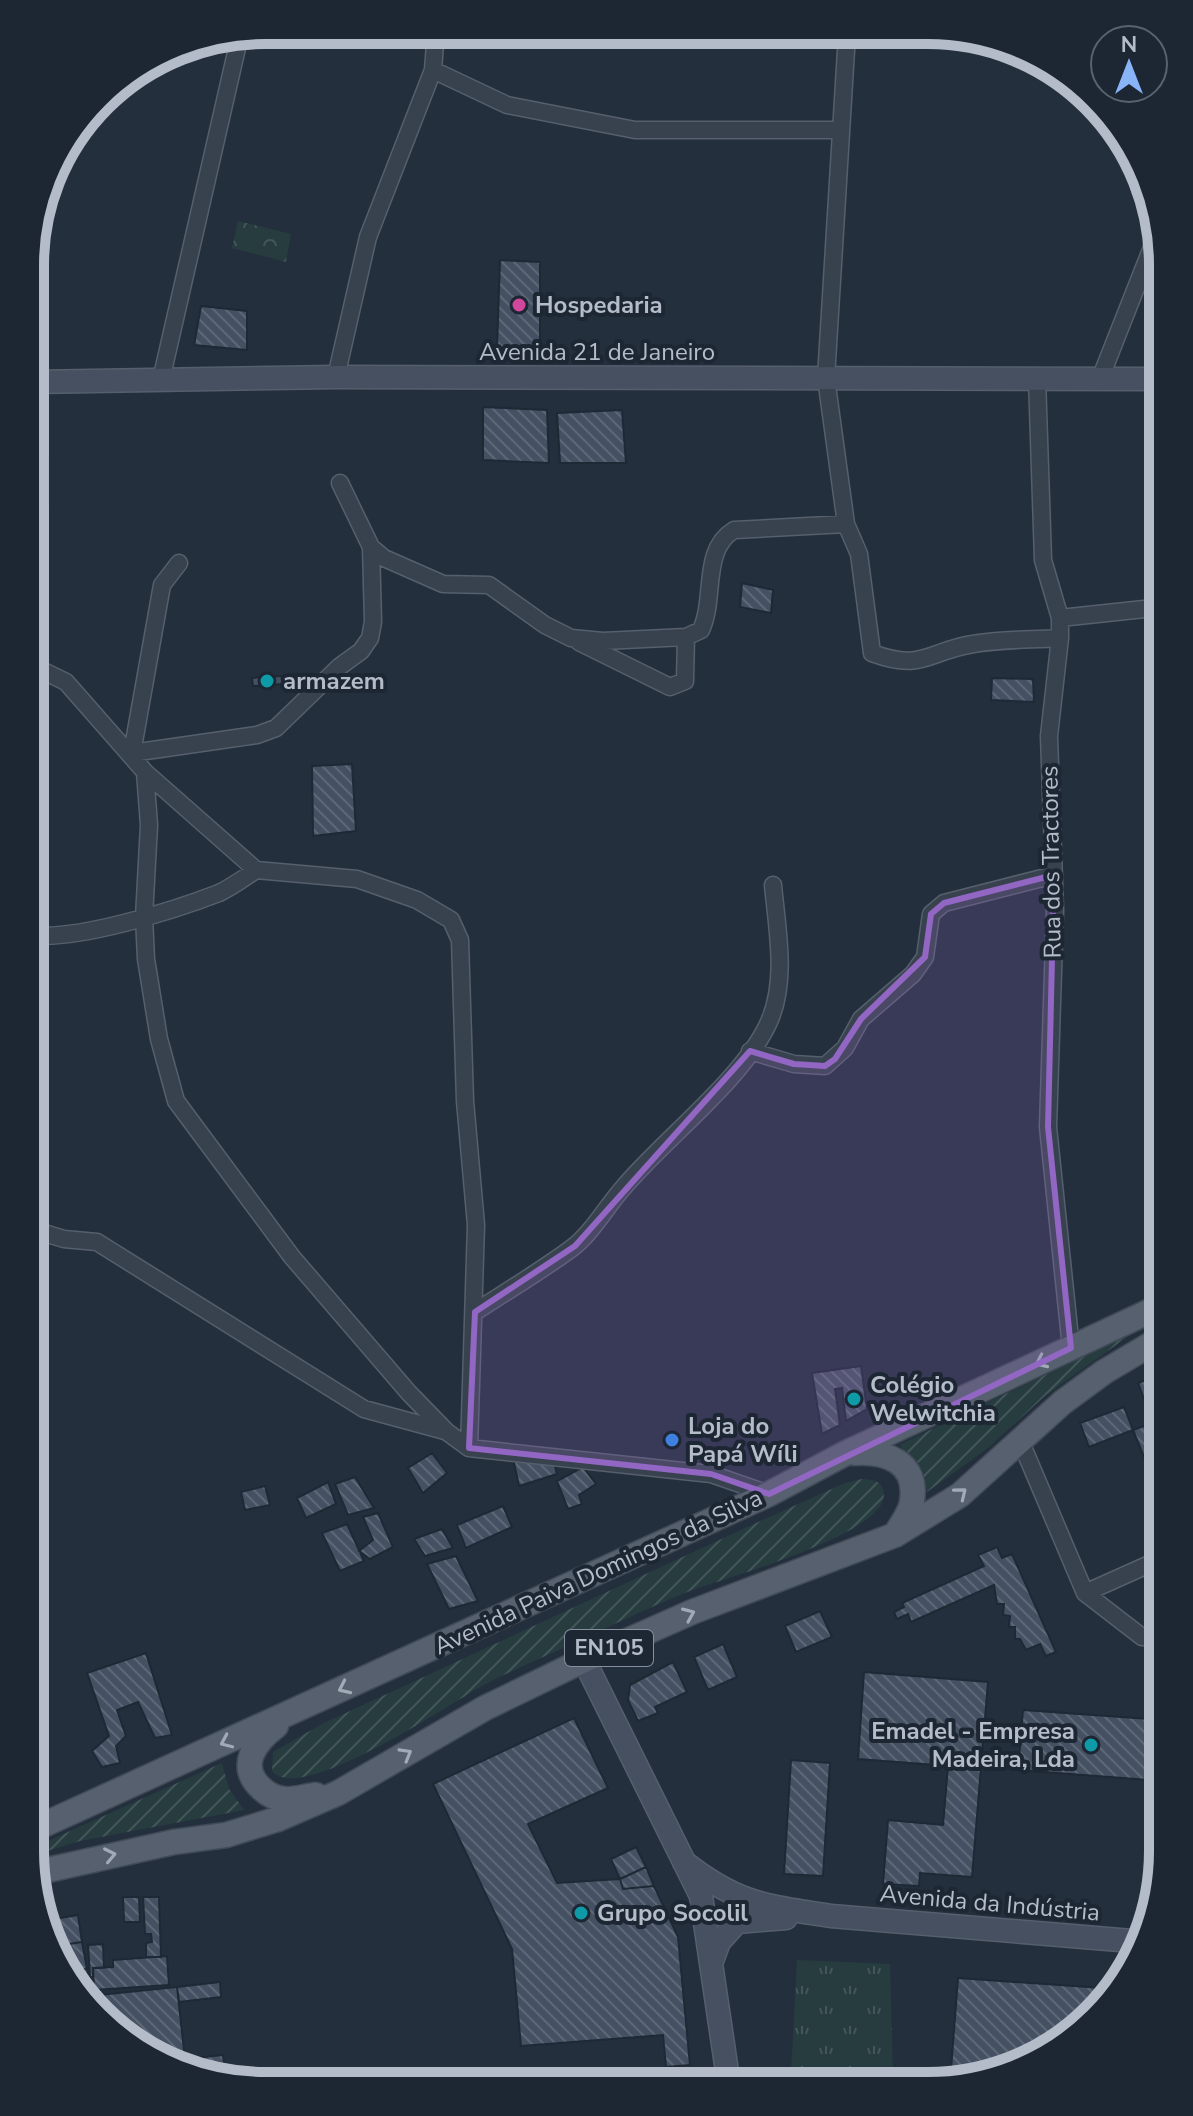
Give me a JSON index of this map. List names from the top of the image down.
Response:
{
  "streets": {
    "main road": [
      "Avenida 21 de Janeiro",
      "Avenida Paiva Domingos da Silva",
      "EN105",
      "Avenida da Indústria"
    ],
    "street": ["Rua dos Tractores"]
  },
  "crossings": [
    ["Avenida 21 de Janeiro", "Rua dos Tractores"],
    ["Rua dos Tractores", "Avenida Paiva Domingos da Silva"]
  ],
  "places": [
    "Hospedaria",
    "armazem",
    "Colégio Welwitchia",
    "Loja do Papá Wíli",
    "Emadel - Empresa Madeira, Lda",
    "Grupo Socolil"
  ],
  "north": "top"
}
